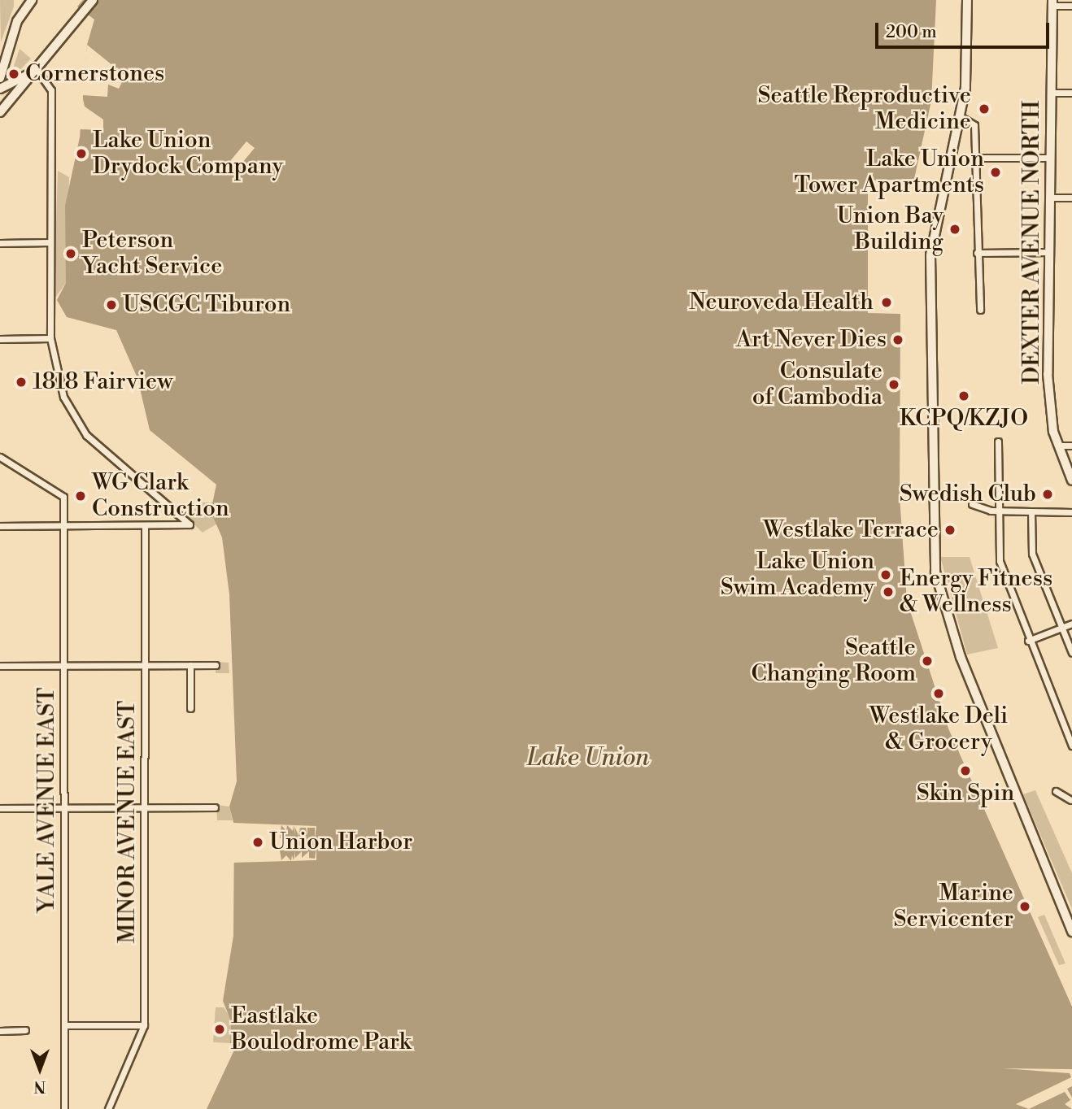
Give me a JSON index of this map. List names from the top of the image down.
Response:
{
  "streets": {
    "main road": ["DEXTER AVENUE NORTH"],
    "street": ["YALE AVENUE EAST", "MINOR AVENUE EAST"]
  },
  "water": ["Lake Union"],
  "places": [
    "Cornerstones",
    "Seattle Reproductive Medicine",
    "Lake Union Drydock Company",
    "Lake Union Tower Apartments",
    "Union Bay Building",
    "Peterson Yacht Service",
    "Neuroveda Health",
    "USCGC Tiburon",
    "Art Never Dies",
    "1818 Fairview",
    "Consulate of Cambodia",
    "KCPQ/KZJO",
    "Swedish Club",
    "WG Clark Construction",
    "Westlake Terrace",
    "Lake Union Swim Academy",
    "Energy Fitness & Wellness",
    "Seattle Changing Room",
    "Westlake Deli & Grocery",
    "Skin Spin",
    "Union Harbor",
    "Marine Servicenter",
    "Eastlake Boulodrome Park"
  ],
  "scale_bar": "200 m",
  "north": "bottom"
}
